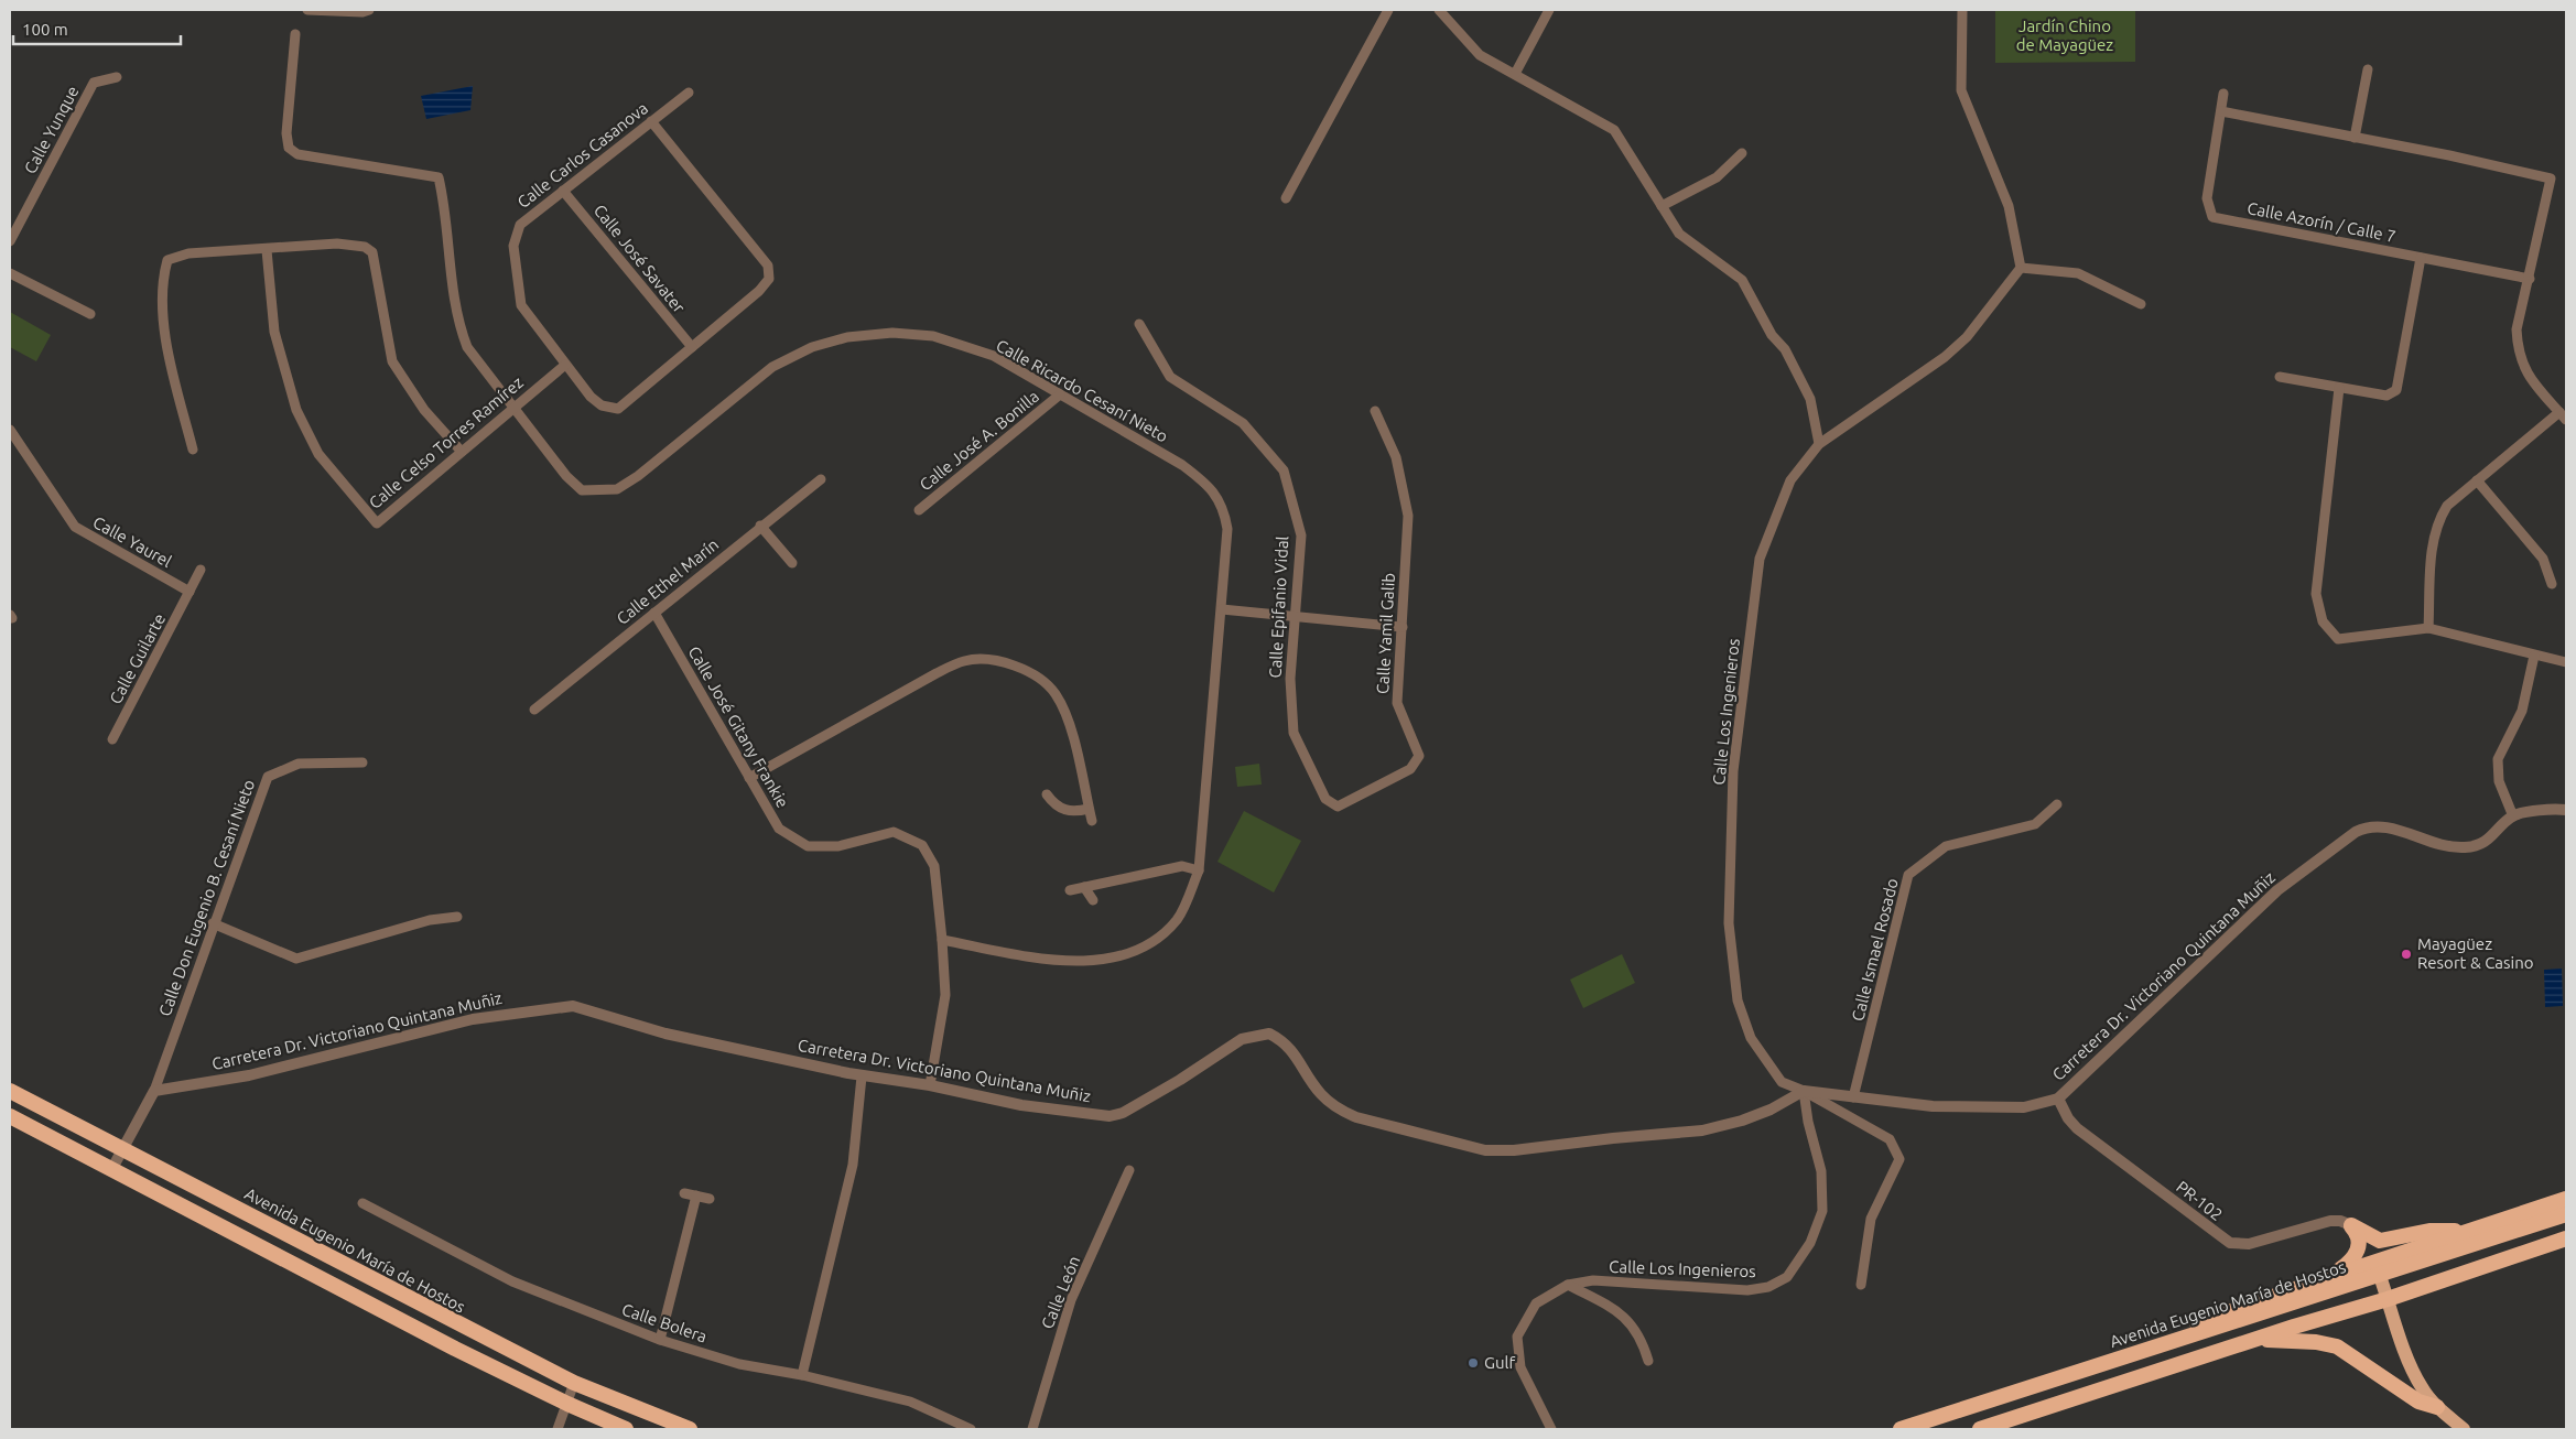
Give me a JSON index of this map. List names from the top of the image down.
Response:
{
  "streets": {
    "highway": ["Avenida Eugenio María de Hostos"],
    "street": [
      "Calle Yunque",
      "Calle Carlos Casanova",
      "Calle Azorín / Calle 7",
      "Calle José Savater",
      "Calle Ricardo Cesaní Nieto",
      "Calle José A. Bonilla",
      "Calle Celso Torres Ramírez",
      "Calle Yaurel",
      "Calle Ethel Marín",
      "Calle Epifanio Vidal",
      "Calle Yamil Galib",
      "Calle Guilarte",
      "Calle Los Ingenieros",
      "Calle José Gitany Frankie",
      "Calle Don Eugenio B. Cesaní Nieto",
      "Calle Ismael Rosado",
      "Carretera Dr. Victoriano Quintana Muñiz",
      "PR-102",
      "Calle León",
      "Calle Bolera"
    ]
  },
  "crossings": [
    ["Calle Carlos Casanova", "Calle José Savater"],
    ["Calle Carlos Casanova", "Calle Celso Torres Ramírez"],
    ["Calle Ricardo Cesaní Nieto", "Calle José A. Bonilla"],
    ["Calle Ricardo Cesaní Nieto", "Calle Celso Torres Ramírez"],
    ["Calle Ricardo Cesaní Nieto", "Calle José Gitany Frankie"],
    ["Calle Yaurel", "Calle Guilarte"],
    ["Calle Ethel Marín", "Calle José Gitany Frankie"],
    ["Calle Epifanio Vidal", "Calle Yamil Galib"],
    ["Calle Los Ingenieros", "Carretera Dr. Victoriano Quintana Muñiz"],
    ["Calle José Gitany Frankie", "Carretera Dr. Victoriano Quintana Muñiz"],
    ["Calle Don Eugenio B. Cesaní Nieto", "Carretera Dr. Victoriano Quintana Muñiz"],
    ["Calle Ismael Rosado", "Carretera Dr. Victoriano Quintana Muñiz"],
    ["Carretera Dr. Victoriano Quintana Muñiz", "PR-102"]
  ],
  "parks": ["Jardín Chino de Mayagüez"],
  "places": ["Mayagüez Resort & Casino", "Gulf"],
  "scale_bar": "100 m"
}
